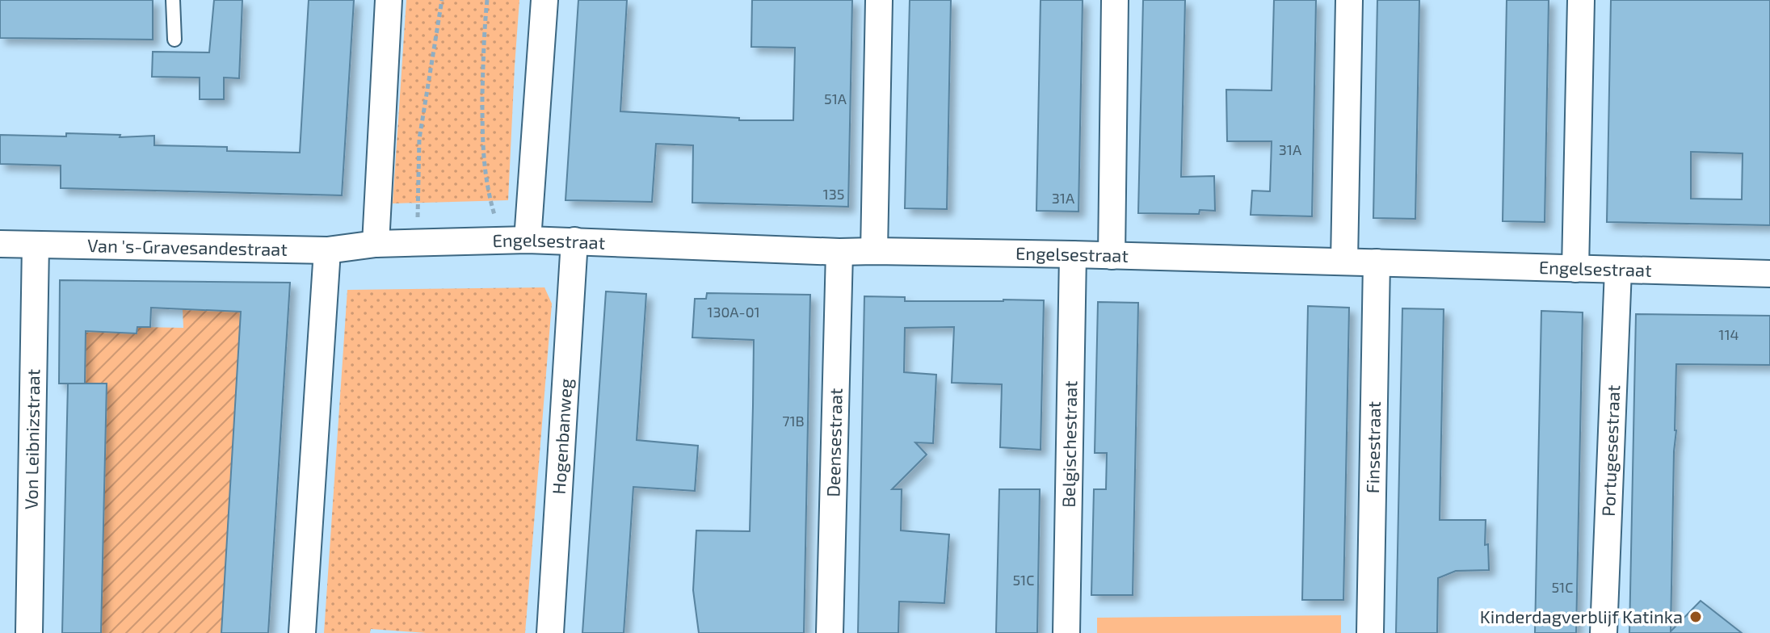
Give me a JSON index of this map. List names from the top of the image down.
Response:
{
  "streets": {
    "street": [
      "Engelsestraat",
      "Van 's-Gravesandestraat",
      "Hogenbanweg",
      "Von Leibnizstraat",
      "Deensestraat",
      "Belgischestraat",
      "Finsestraat",
      "Portugesestraat"
    ]
  },
  "crossings": [
    ["Engelsestraat", "Van 's-Gravesandestraat"],
    ["Engelsestraat", "Hogenbanweg"],
    ["Engelsestraat", "Deensestraat"],
    ["Engelsestraat", "Belgischestraat"],
    ["Engelsestraat", "Finsestraat"],
    ["Engelsestraat", "Portugesestraat"],
    ["Van 's-Gravesandestraat", "Von Leibnizstraat"]
  ],
  "places": ["Kinderdagverblijf Katinka"],
  "house_numbers": [
    "51A",
    "31A",
    "135",
    "31A",
    "130A-01",
    "114",
    "71B",
    "51C",
    "51C"
  ]
}
